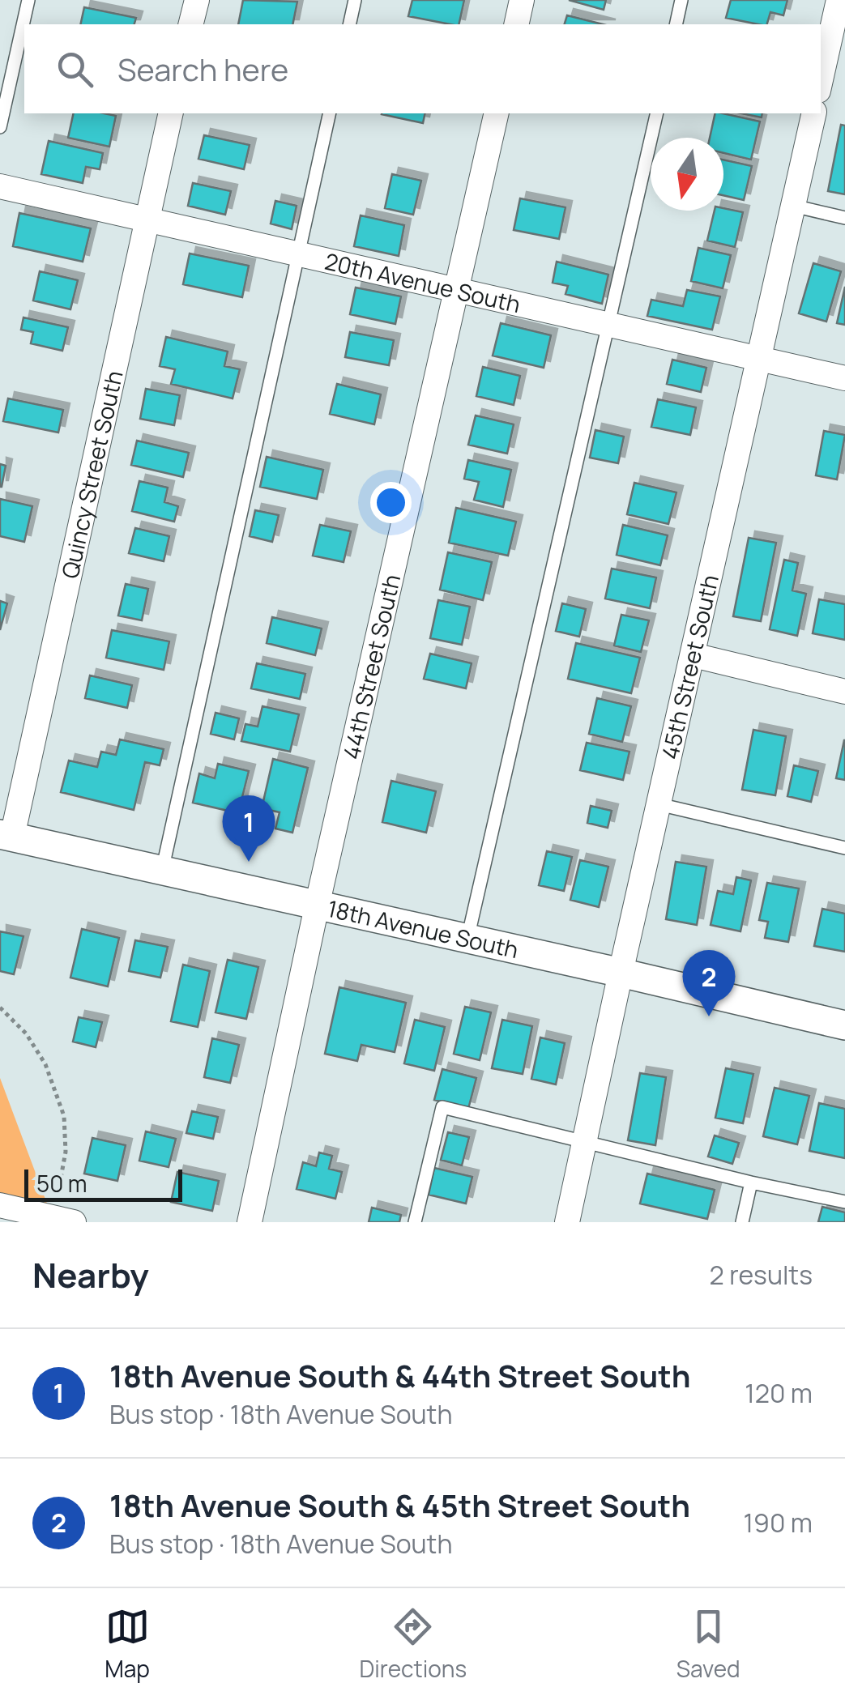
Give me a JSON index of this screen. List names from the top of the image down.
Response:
{
  "streets": {
    "street": [
      "20th Avenue South",
      "Quincy Street South",
      "44th Street South",
      "45th Street South",
      "18th Avenue South"
    ]
  },
  "crossings": [
    ["20th Avenue South", "Quincy Street South"],
    ["20th Avenue South", "44th Street South"],
    ["20th Avenue South", "45th Street South"],
    ["Quincy Street South", "18th Avenue South"],
    ["44th Street South", "18th Avenue South"],
    ["45th Street South", "18th Avenue South"]
  ],
  "scale_bar": "50 m",
  "north": "bottom",
  "page": {
    "search": "Search here",
    "pins": ["1", "2"],
    "scale": "50 m",
    "heading": ["Nearby", "2 results"],
    "list": [
      {
        "mark": "1",
        "name": "18th Avenue South & 44th Street South",
        "note": "Bus stop · 18th Avenue South",
        "value": "120 m"
      },
      {
        "mark": "2",
        "name": "18th Avenue South & 45th Street South",
        "note": "Bus stop · 18th Avenue South",
        "value": "190 m"
      }
    ],
    "nav": ["Map", "Directions", "Saved"]
  }
}
